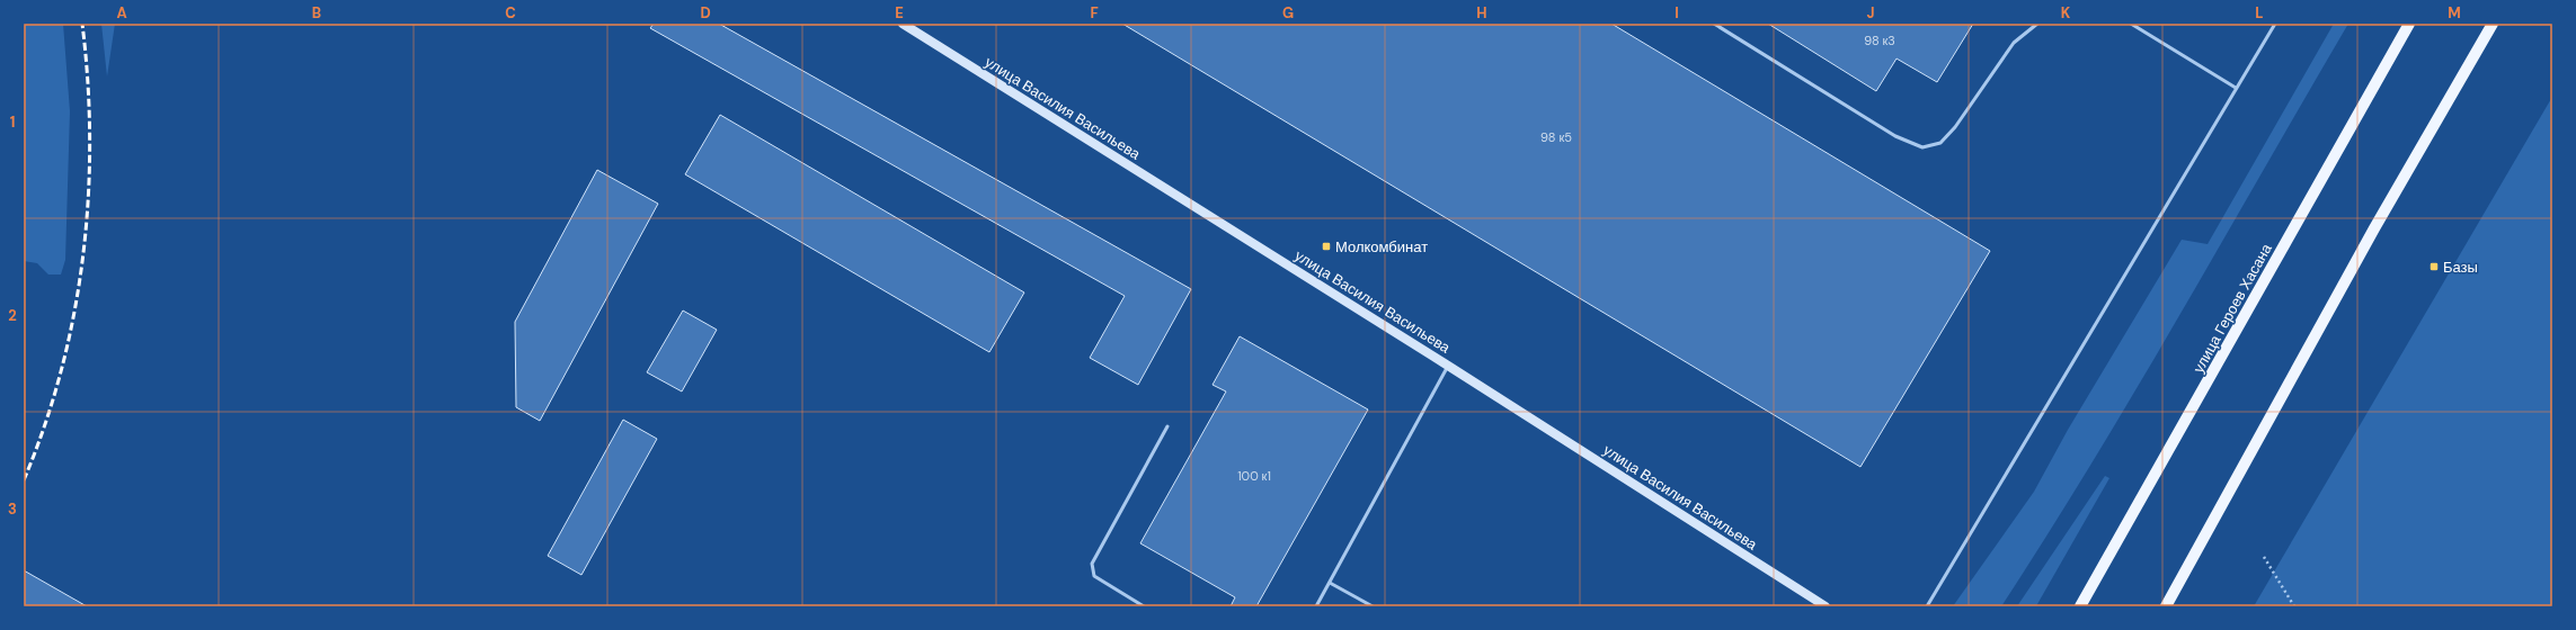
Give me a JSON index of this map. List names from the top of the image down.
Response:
{
  "streets": {
    "main road": ["улица Василия Васильева", "улица Героев Хасана"]
  },
  "places": {
    "transit": ["Молкомбинат", "Базы"]
  },
  "house_numbers": ["98 к3", "98 к5", "100 к1"],
  "grid": {
    "columns": [
      "A",
      "B",
      "C",
      "D",
      "E",
      "F",
      "G",
      "H",
      "I",
      "J",
      "K",
      "L",
      "M"
    ],
    "rows": ["1", "2", "3"]
  }
}
